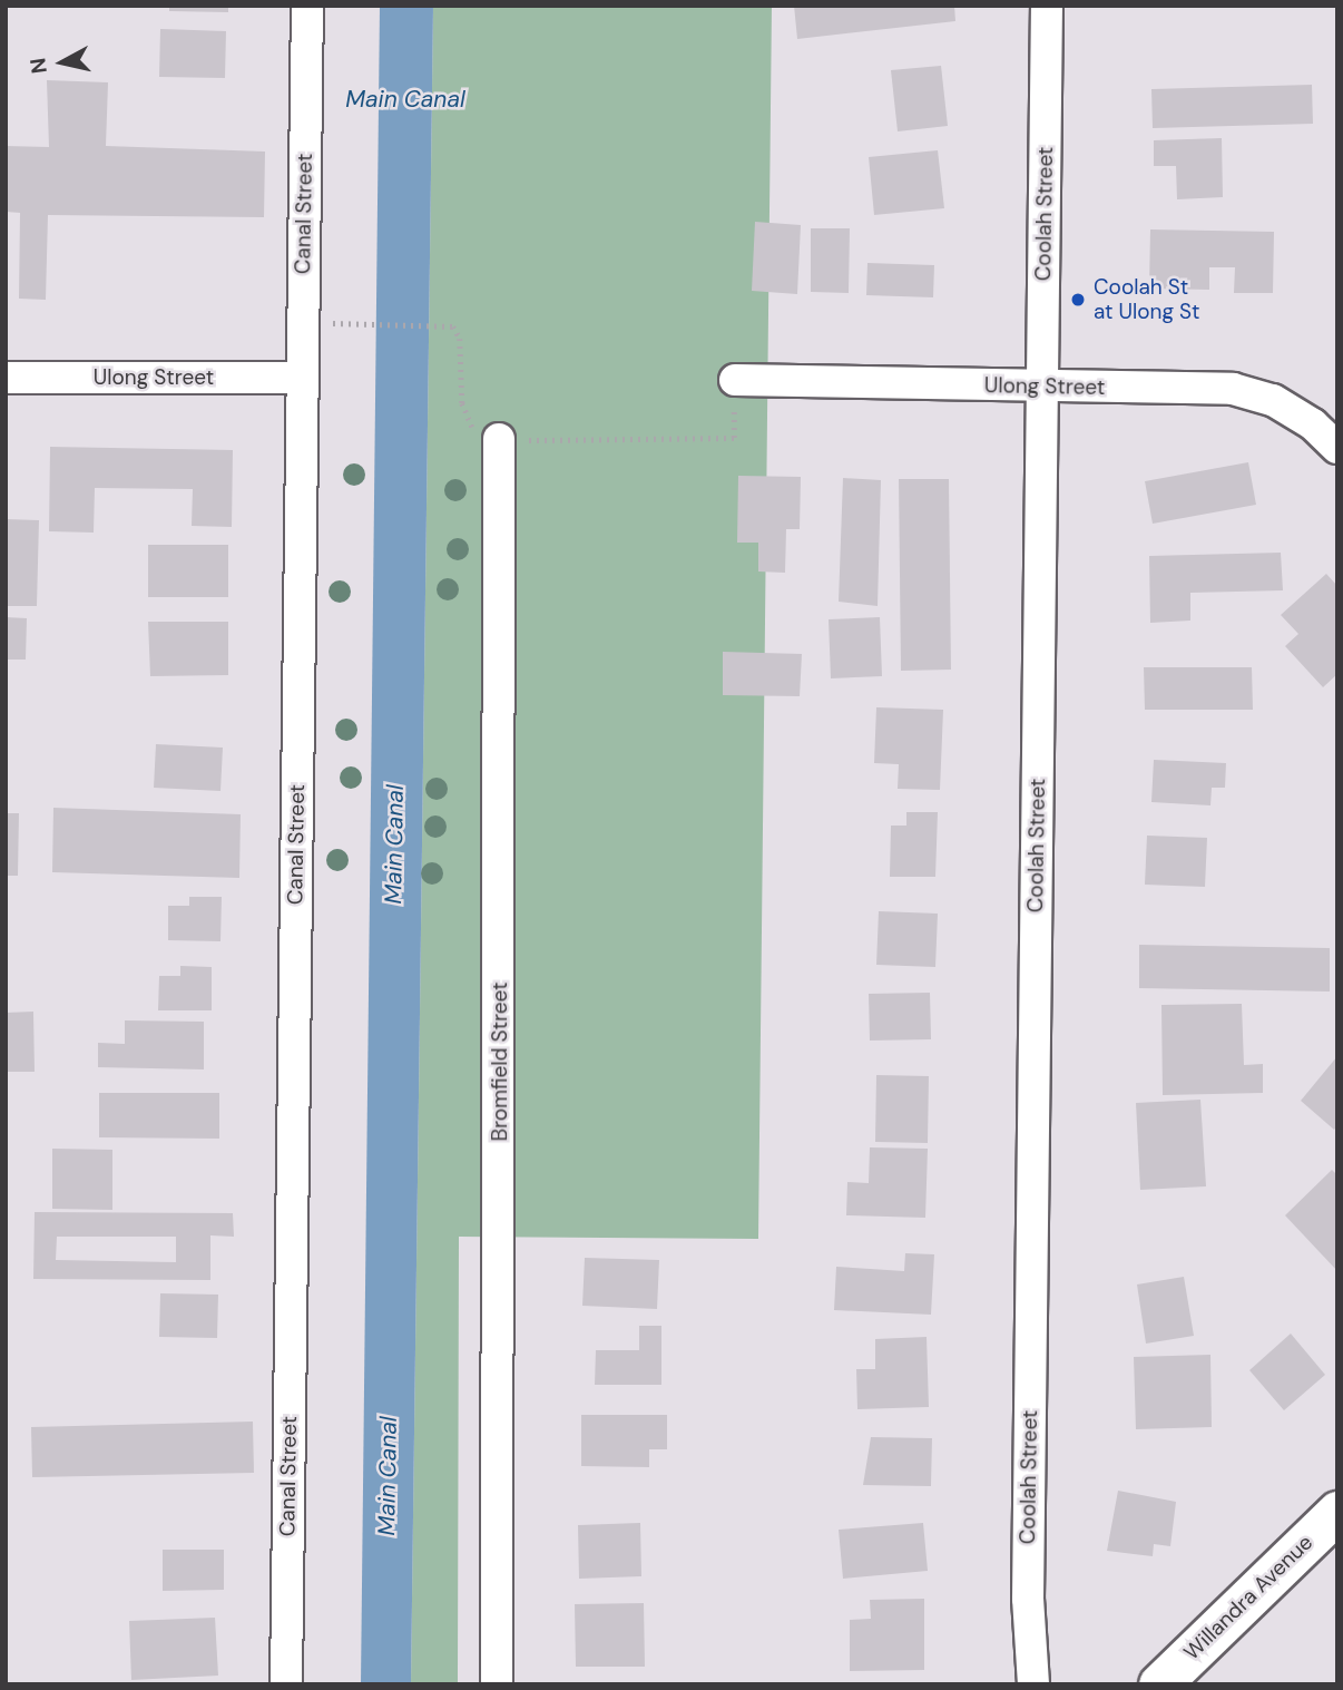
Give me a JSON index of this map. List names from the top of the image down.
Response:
{
  "streets": {
    "street": [
      "Canal Street",
      "Coolah Street",
      "Ulong Street",
      "Bromfield Street",
      "Willandra Avenue"
    ]
  },
  "crossings": [
    ["Canal Street", "Ulong Street"],
    ["Coolah Street", "Ulong Street"]
  ],
  "water": ["Main Canal"],
  "places": ["Coolah St at Ulong St"],
  "north": "left"
}
